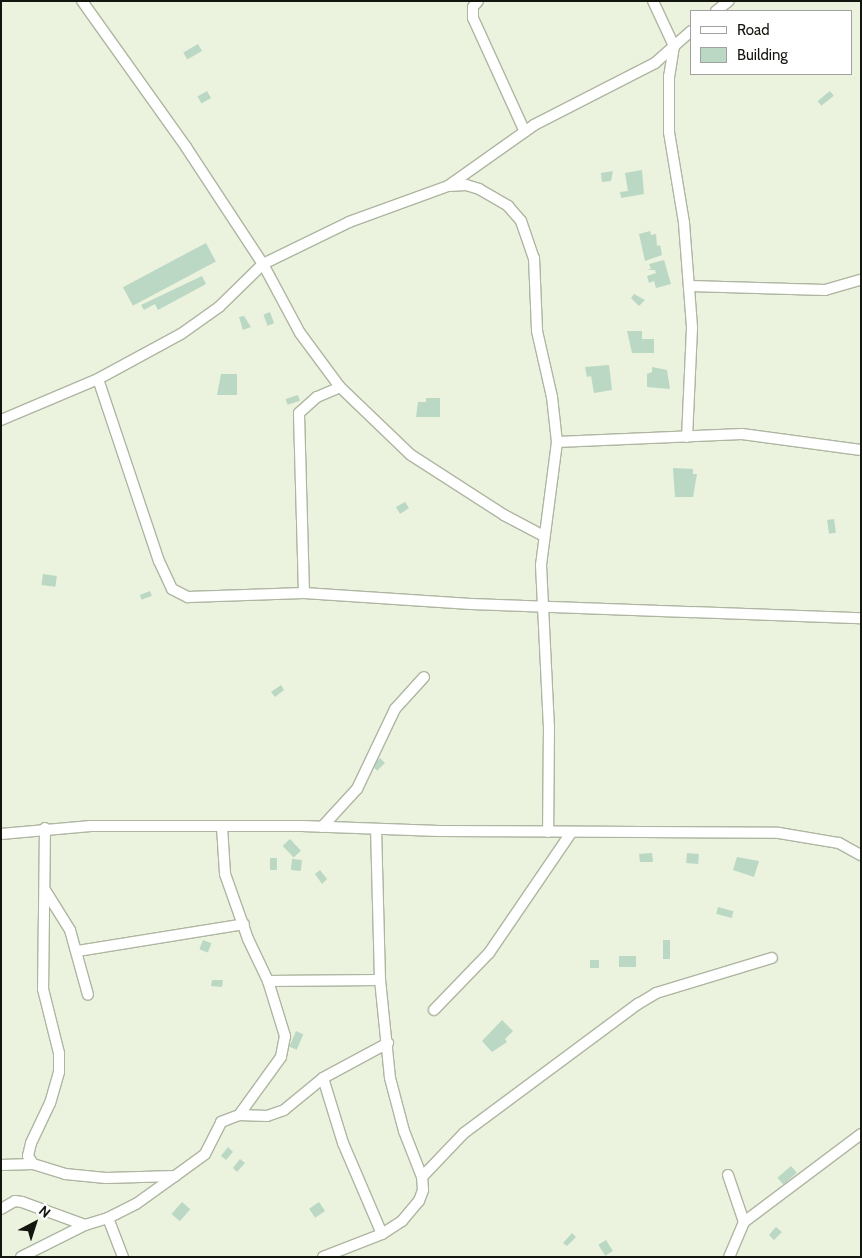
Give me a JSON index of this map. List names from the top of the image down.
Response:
{
  "legend": ["Road", "Building"],
  "north": "top right"
}
